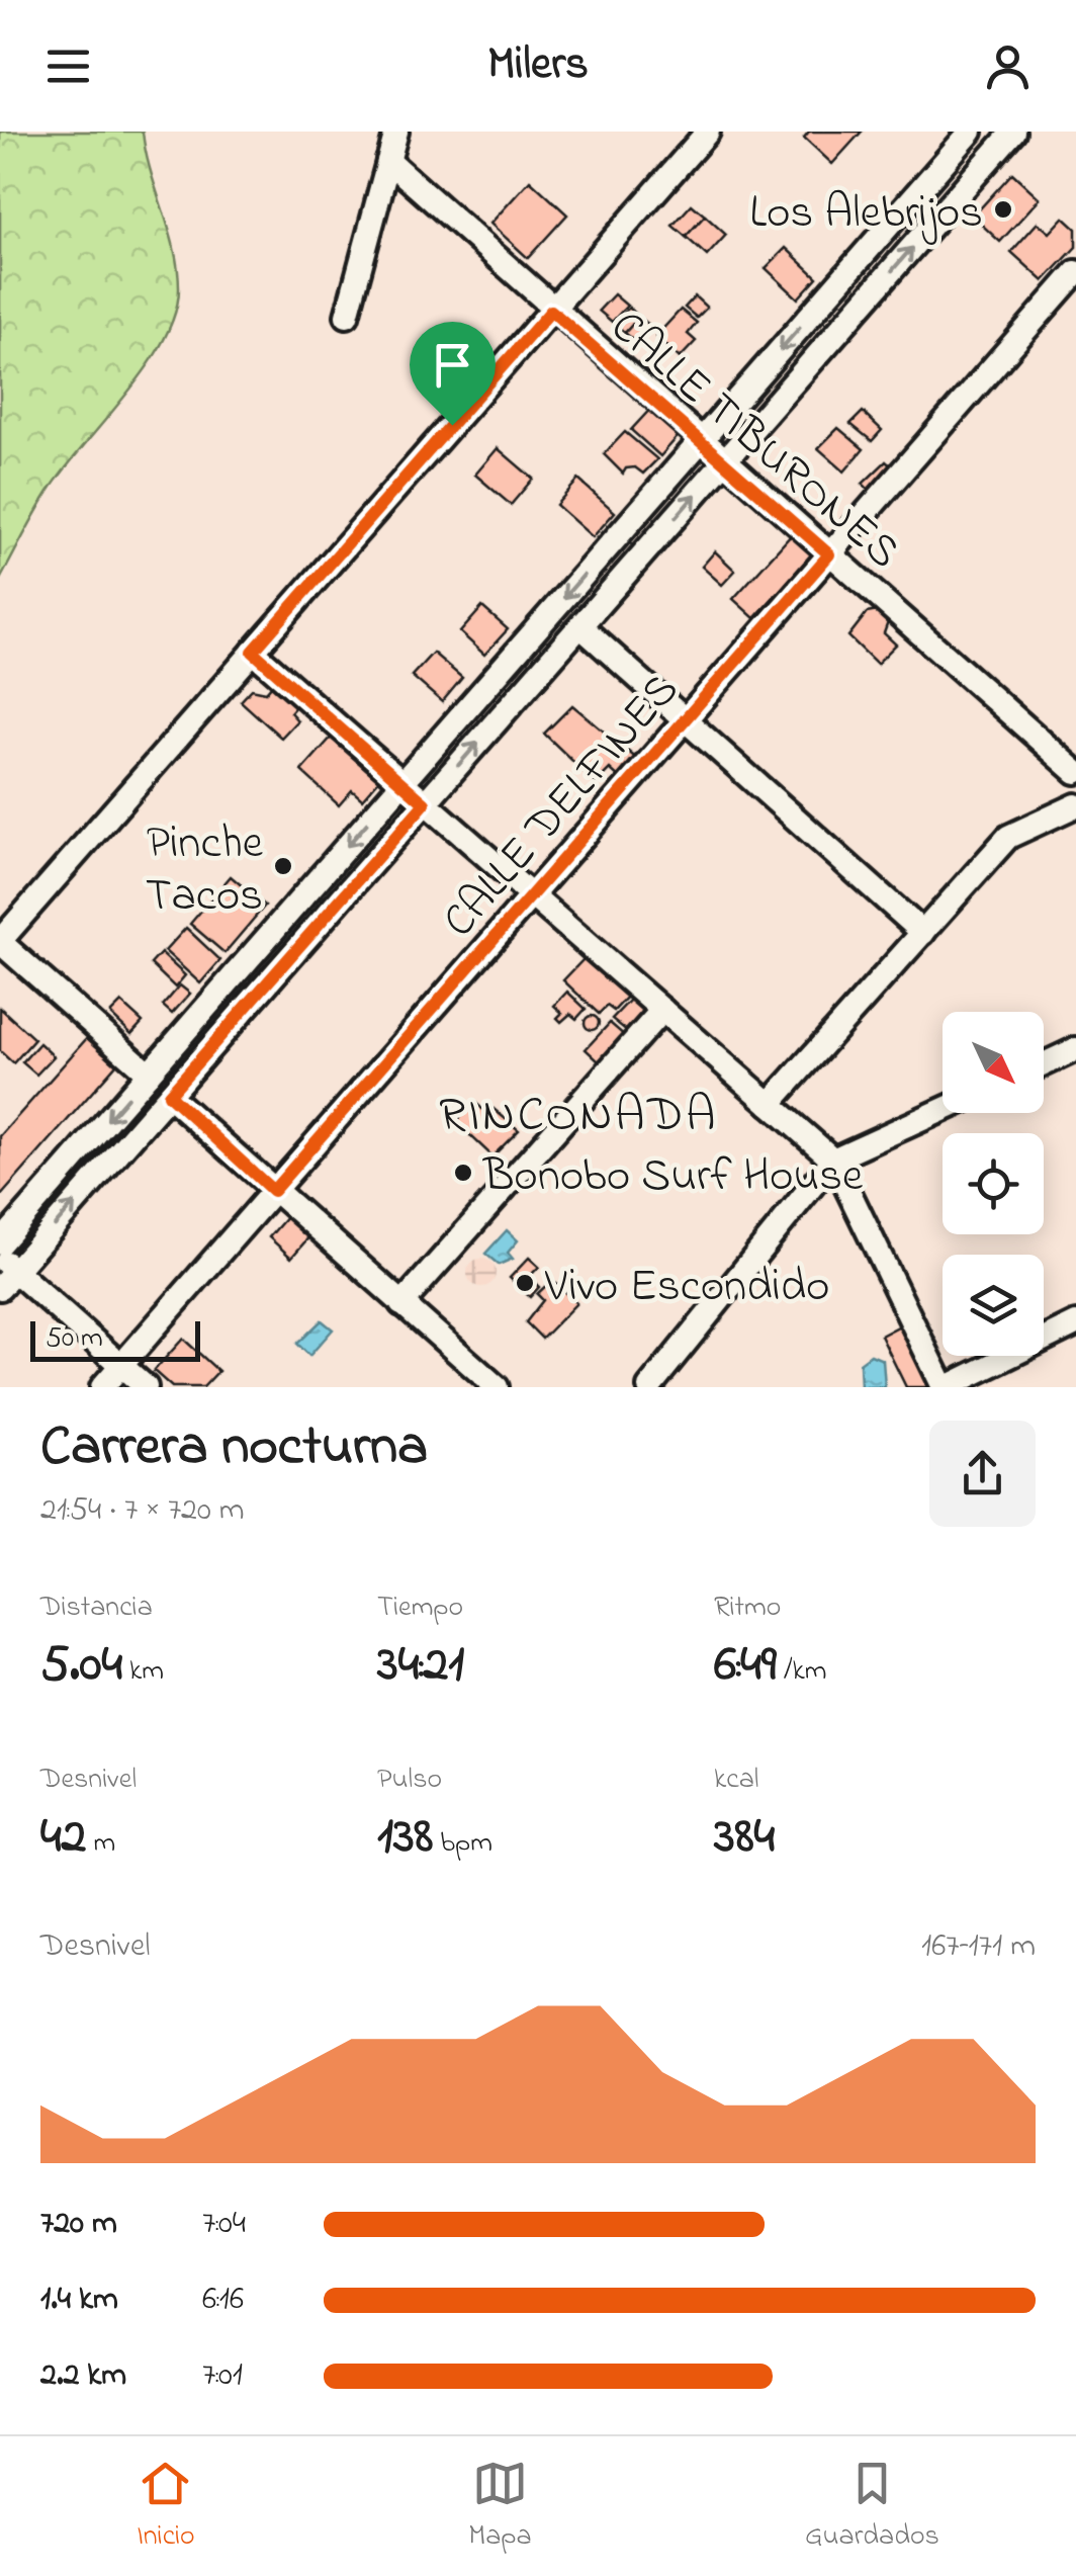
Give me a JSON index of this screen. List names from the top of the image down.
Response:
{
  "streets": {
    "street": ["CALLE TIBURONES", "CALLE DELFINES"]
  },
  "crossings": [
    ["CALLE TIBURONES", "CALLE DELFINES"]
  ],
  "districts": ["RINCONADA"],
  "places": [
    "Los Alebrijos",
    "Pinche Tacos",
    "Bonobo Surf House",
    "Vivo Escondido"
  ],
  "scale_bar": "50 m",
  "north": "bottom right",
  "page": {
    "header": "Milers",
    "scale": "50 m",
    "heading": ["Carrera nocturna", "21:54 · 7 × 720 m"],
    "stats": [
      ["Distancia", "5.04 km"],
      ["Tiempo", "34:21"],
      ["Ritmo", "6:49 /km"],
      ["Desnivel", "42 m"],
      ["Pulso", "138 bpm"],
      ["kcal", "384"]
    ],
    "chart": ["Desnivel", "167–171 m"],
    "list": [
      {
        "name": "720 m",
        "note": "7:04"
      },
      {
        "name": "1.4 km",
        "note": "6:16"
      },
      {
        "name": "2.2 km",
        "note": "7:01"
      }
    ],
    "tabs": ["Inicio", "Mapa", "Guardados"]
  }
}
